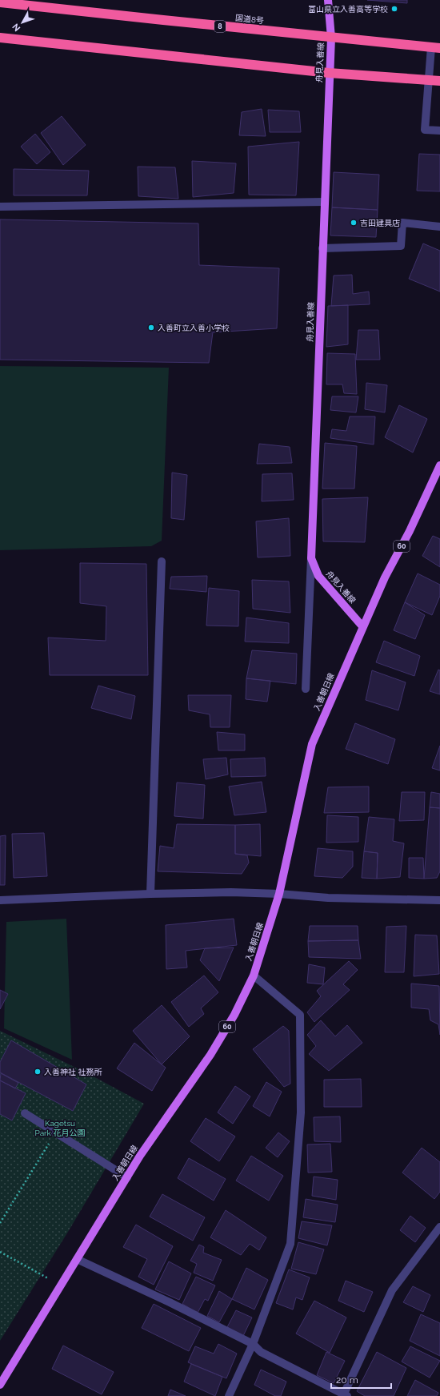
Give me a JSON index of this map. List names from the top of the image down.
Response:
{
  "streets": {
    "highway": ["国道8号", "8"],
    "main road": ["舟見入善線", "60", "入善朝日線"]
  },
  "crossings": [
    ["国道8号", "舟見入善線"],
    ["舟見入善線", "入善朝日線"]
  ],
  "parks": ["Kagetsu Park 花月公園"],
  "places": [
    "富山県立入善高等学校",
    "吉田建具店",
    "入善町立入善小学校",
    "入善神社 社務所"
  ],
  "scale_bar": "20 m",
  "north": "bottom left"
}
